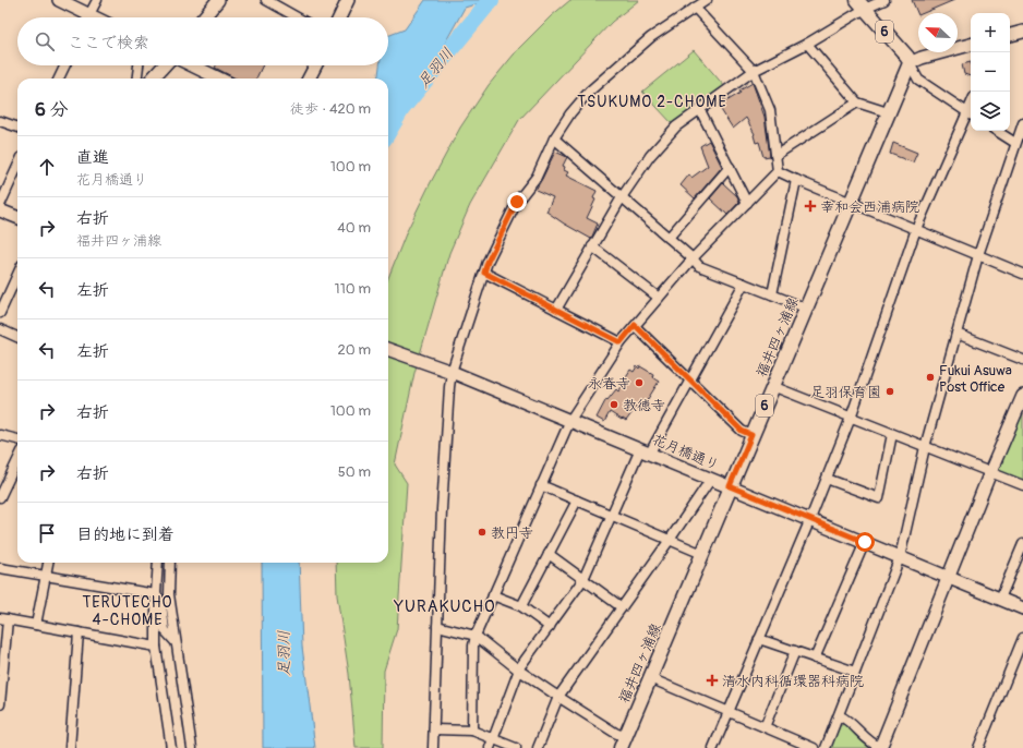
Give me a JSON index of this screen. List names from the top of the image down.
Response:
{
  "streets": {
    "main road": ["6", "福井四ヶ浦線"],
    "street": ["花月橋通り"]
  },
  "crossings": [
    ["6", "福井四ヶ浦線"],
    ["福井四ヶ浦線", "花月橋通り"]
  ],
  "districts": ["TSUKUMO 2-CHOME", "TERUTECHO 4-CHOME", "YURAKUCHO"],
  "water": ["足羽川"],
  "places": {
    "health": ["幸和会西浦病院", "清水内科循環器科病院"],
    "other": [
      "Fukui Asuwa Post Office",
      "永春寺",
      "足羽保育園",
      "教徳寺",
      "教円寺"
    ]
  },
  "north": "top left",
  "page": {
    "map_buttons": ["+", "−"],
    "search": "ここで検索",
    "heading": ["6 分", "徒歩 · 420 m"],
    "list": [
      ["直進", "花月橋通り", "100 m"],
      ["右折", "福井四ヶ浦線", "40 m"],
      ["左折", "110 m"],
      ["左折", "20 m"],
      ["右折", "100 m"],
      ["右折", "50 m"],
      "目的地に到着"
    ]
  }
}
